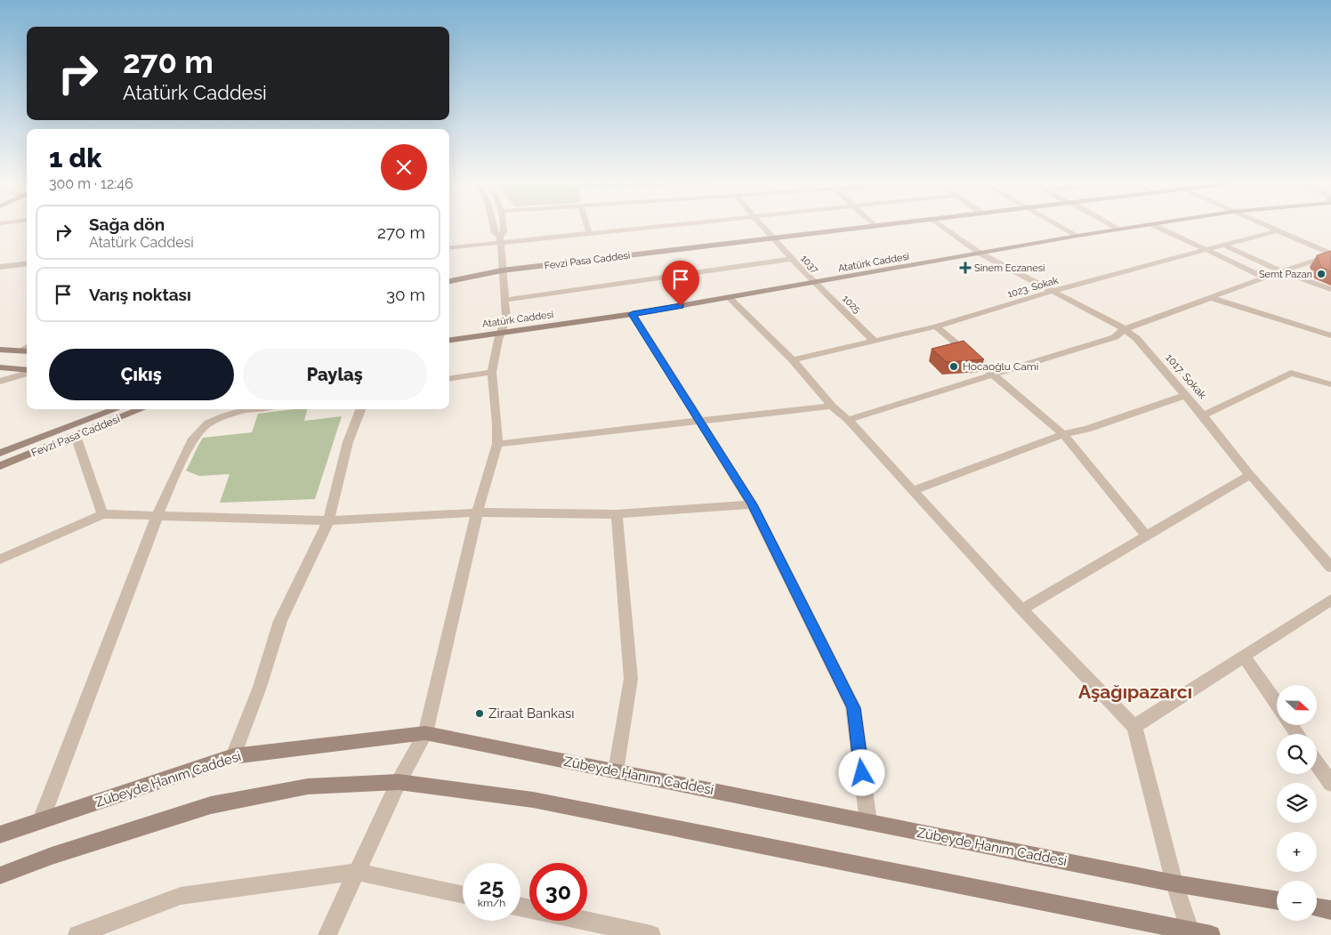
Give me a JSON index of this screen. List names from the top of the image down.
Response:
{
  "streets": {
    "street": [
      "Fevzi Pasa Caddesi",
      "Atatürk Caddesi",
      "1037",
      "1023. Sokak",
      "1025",
      "1017. Sokak",
      "Zübeyde Hanım Caddesi"
    ]
  },
  "crossings": [
    ["Fevzi Pasa Caddesi", "1037"],
    ["Atatürk Caddesi", "1037"],
    ["Atatürk Caddesi", "1025"],
    ["Atatürk Caddesi", "1017. Sokak"],
    ["1037", "1025"],
    ["1023. Sokak", "1025"],
    ["1023. Sokak", "1017. Sokak"]
  ],
  "districts": ["Aşağıpazarcı"],
  "places": {
    "health": ["Sinem Eczanesi"],
    "other": ["Semt Pazarı", "Hocaoğlu Cami", "Ziraat Bankası"]
  },
  "north": "right",
  "page": {
    "turn": ["270 m", "Atatürk Caddesi"],
    "heading": ["1 dk", "300 m · 12:46"],
    "list": [
      {
        "name": "Sağa dön",
        "note": "Atatürk Caddesi",
        "value": "270 m"
      },
      {
        "name": "Varış noktası",
        "value": "30 m"
      }
    ],
    "buttons": ["Çıkış", "Paylaş"],
    "map_buttons": ["+", "−"],
    "speed": "25 km/h",
    "limit": "30"
  }
}
